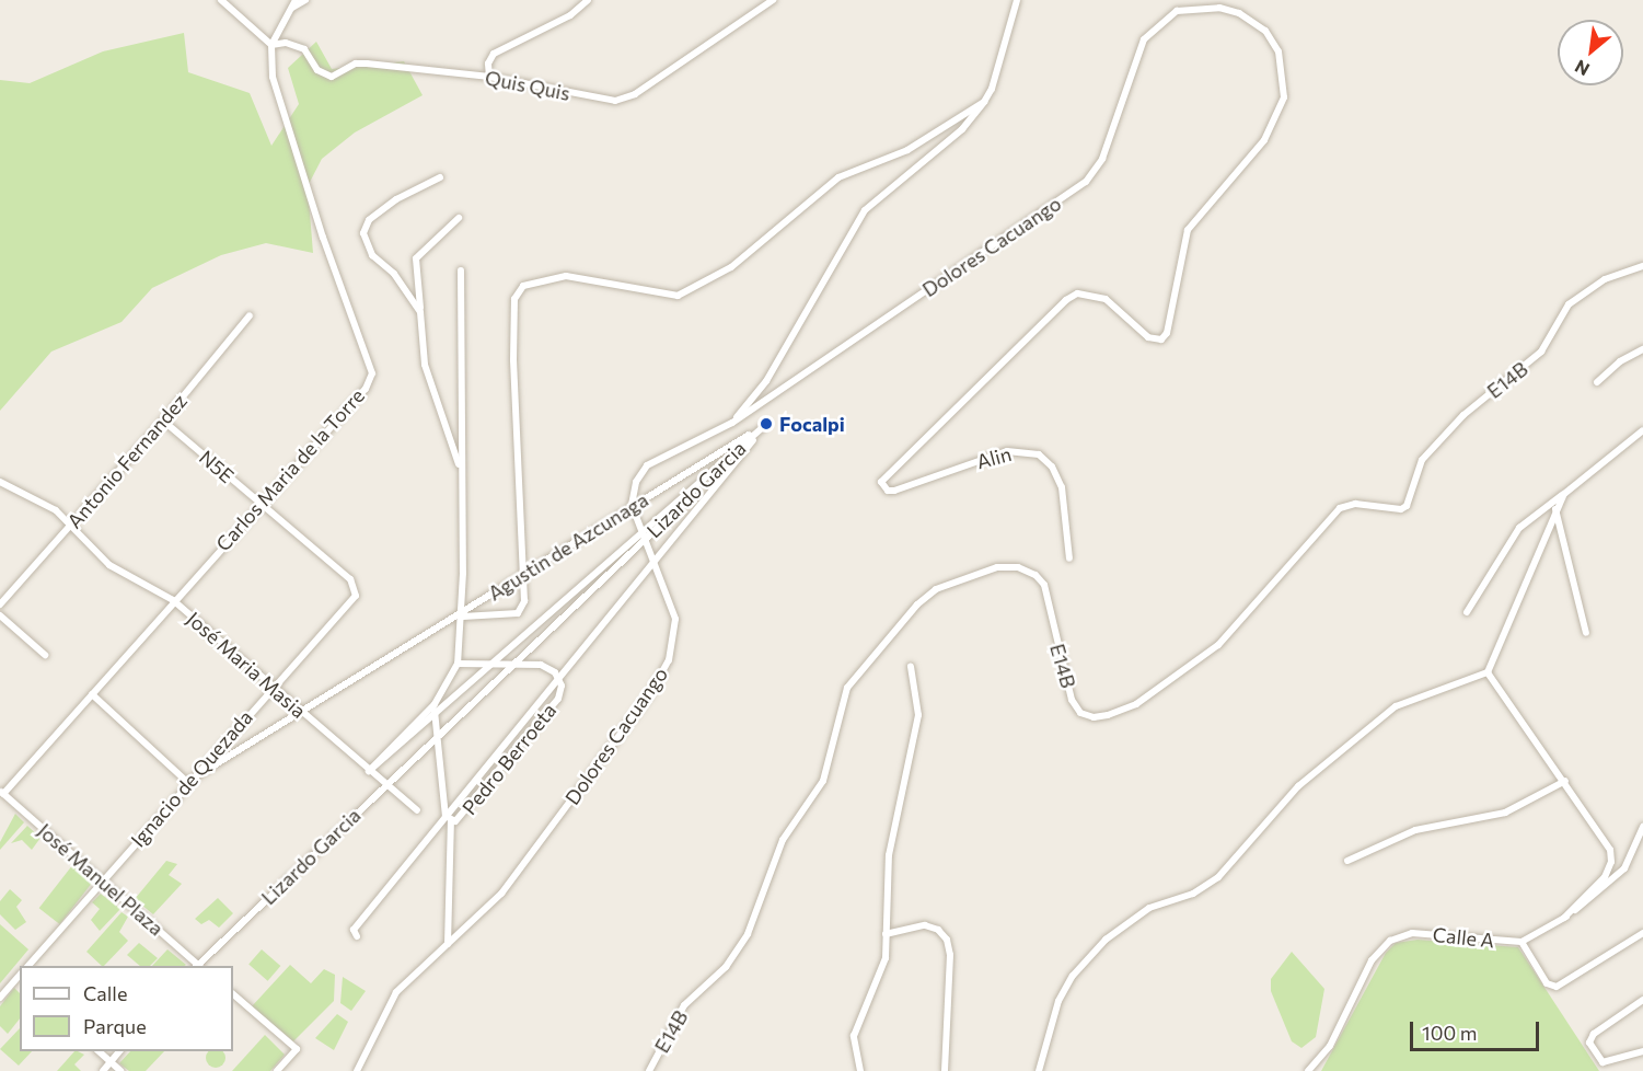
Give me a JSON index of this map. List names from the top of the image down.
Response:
{
  "streets": {
    "street": [
      "Quis Quis",
      "Dolores Cacuango",
      "E14B",
      "Alin",
      "Antonio Fernandez",
      "N5E",
      "Carlos Maria de la Torre",
      "Lizardo Garcia",
      "Agustin de Azcunaga",
      "José Maria Masia",
      "Pedro Berroeta",
      "Ignacio de Quezada",
      "José Manuel Plaza",
      "Calle A"
    ]
  },
  "crossings": [
    ["Quis Quis", "Carlos Maria de la Torre"],
    ["Dolores Cacuango", "Alin"],
    ["Dolores Cacuango", "Lizardo Garcia"],
    ["Dolores Cacuango", "Agustin de Azcunaga"],
    ["Dolores Cacuango", "Pedro Berroeta"],
    ["Antonio Fernandez", "N5E"],
    ["Antonio Fernandez", "José Maria Masia"],
    ["N5E", "Carlos Maria de la Torre"],
    ["N5E", "Ignacio de Quezada"],
    ["Carlos Maria de la Torre", "José Maria Masia"],
    ["Carlos Maria de la Torre", "José Manuel Plaza"],
    ["Lizardo Garcia", "Agustin de Azcunaga"],
    ["Lizardo Garcia", "José Maria Masia"],
    ["Lizardo Garcia", "Pedro Berroeta"],
    ["Agustin de Azcunaga", "José Maria Masia"],
    ["Agustin de Azcunaga", "Ignacio de Quezada"],
    ["José Maria Masia", "Ignacio de Quezada"],
    ["Ignacio de Quezada", "José Manuel Plaza"]
  ],
  "places": ["Focalpi"],
  "legend": ["Calle", "Parque"],
  "scale_bar": "100 m",
  "north": "bottom left"
}
